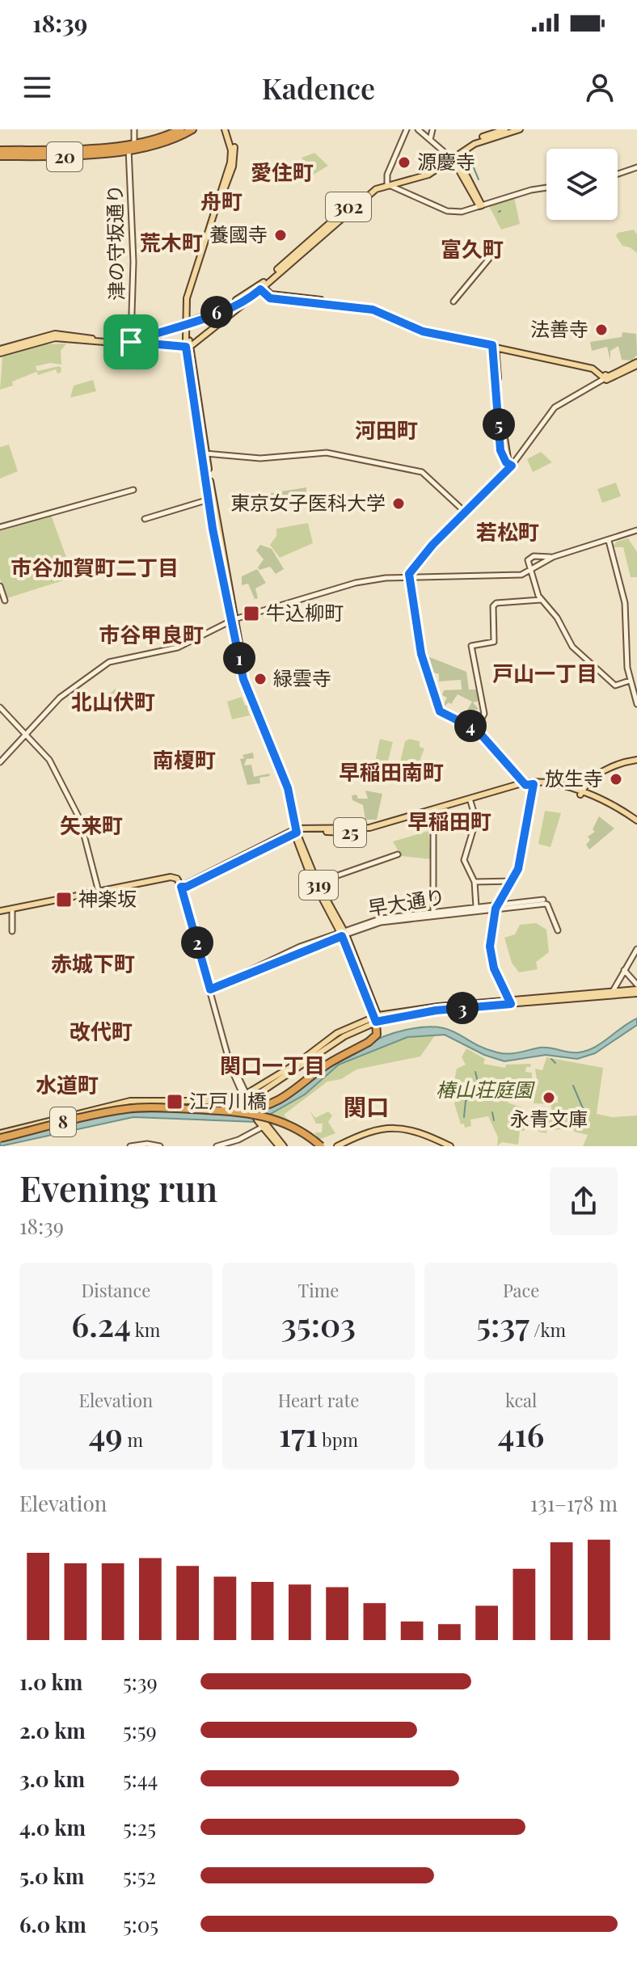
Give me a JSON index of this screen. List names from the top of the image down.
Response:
{
  "streets": {
    "highway": ["20"],
    "main road": [
      "302",
      "25",
      "319",
      "8"
    ],
    "street": ["津の守坂通り", "早大通り"]
  },
  "crossings": [
    ["20", "津の守坂通り"],
    ["302", "津の守坂通り"],
    ["302", "319"],
    ["25", "319"],
    ["319", "早大通り"],
    ["319", "8"]
  ],
  "districts": [
    "愛住町",
    "舟町",
    "荒木町",
    "富久町",
    "河田町",
    "若松町",
    "市谷加賀町二丁目",
    "市谷甲良町",
    "戸山一丁目",
    "北山伏町",
    "南榎町",
    "早稲田南町",
    "早稲田町",
    "矢来町",
    "赤城下町",
    "改代町",
    "関口一丁目",
    "水道町",
    "関口"
  ],
  "parks": ["椿山荘庭園"],
  "places": {
    "other": [
      "源慶寺",
      "養國寺",
      "法善寺",
      "東京女子医科大学",
      "緑雲寺",
      "放生寺",
      "永青文庫"
    ],
    "transit": ["牛込柳町", "神楽坂", "江戸川橋"]
  },
  "page": {
    "status": "18:39",
    "header": "Kadence",
    "pins": [
      "6",
      "5",
      "1",
      "4",
      "2",
      "3"
    ],
    "heading": ["Evening run", "18:39"],
    "stats": [
      ["Distance", "6.24 km"],
      ["Time", "35:03"],
      ["Pace", "5:37 /km"],
      ["Elevation", "49 m"],
      ["Heart rate", "171 bpm"],
      ["kcal", "416"]
    ],
    "chart": ["Elevation", "131–178 m"],
    "list": [
      {
        "name": "1.0 km",
        "note": "5:39"
      },
      {
        "name": "2.0 km",
        "note": "5:59"
      },
      {
        "name": "3.0 km",
        "note": "5:44"
      },
      {
        "name": "4.0 km",
        "note": "5:25"
      },
      {
        "name": "5.0 km",
        "note": "5:52"
      },
      {
        "name": "6.0 km",
        "note": "5:05"
      }
    ]
  }
}
